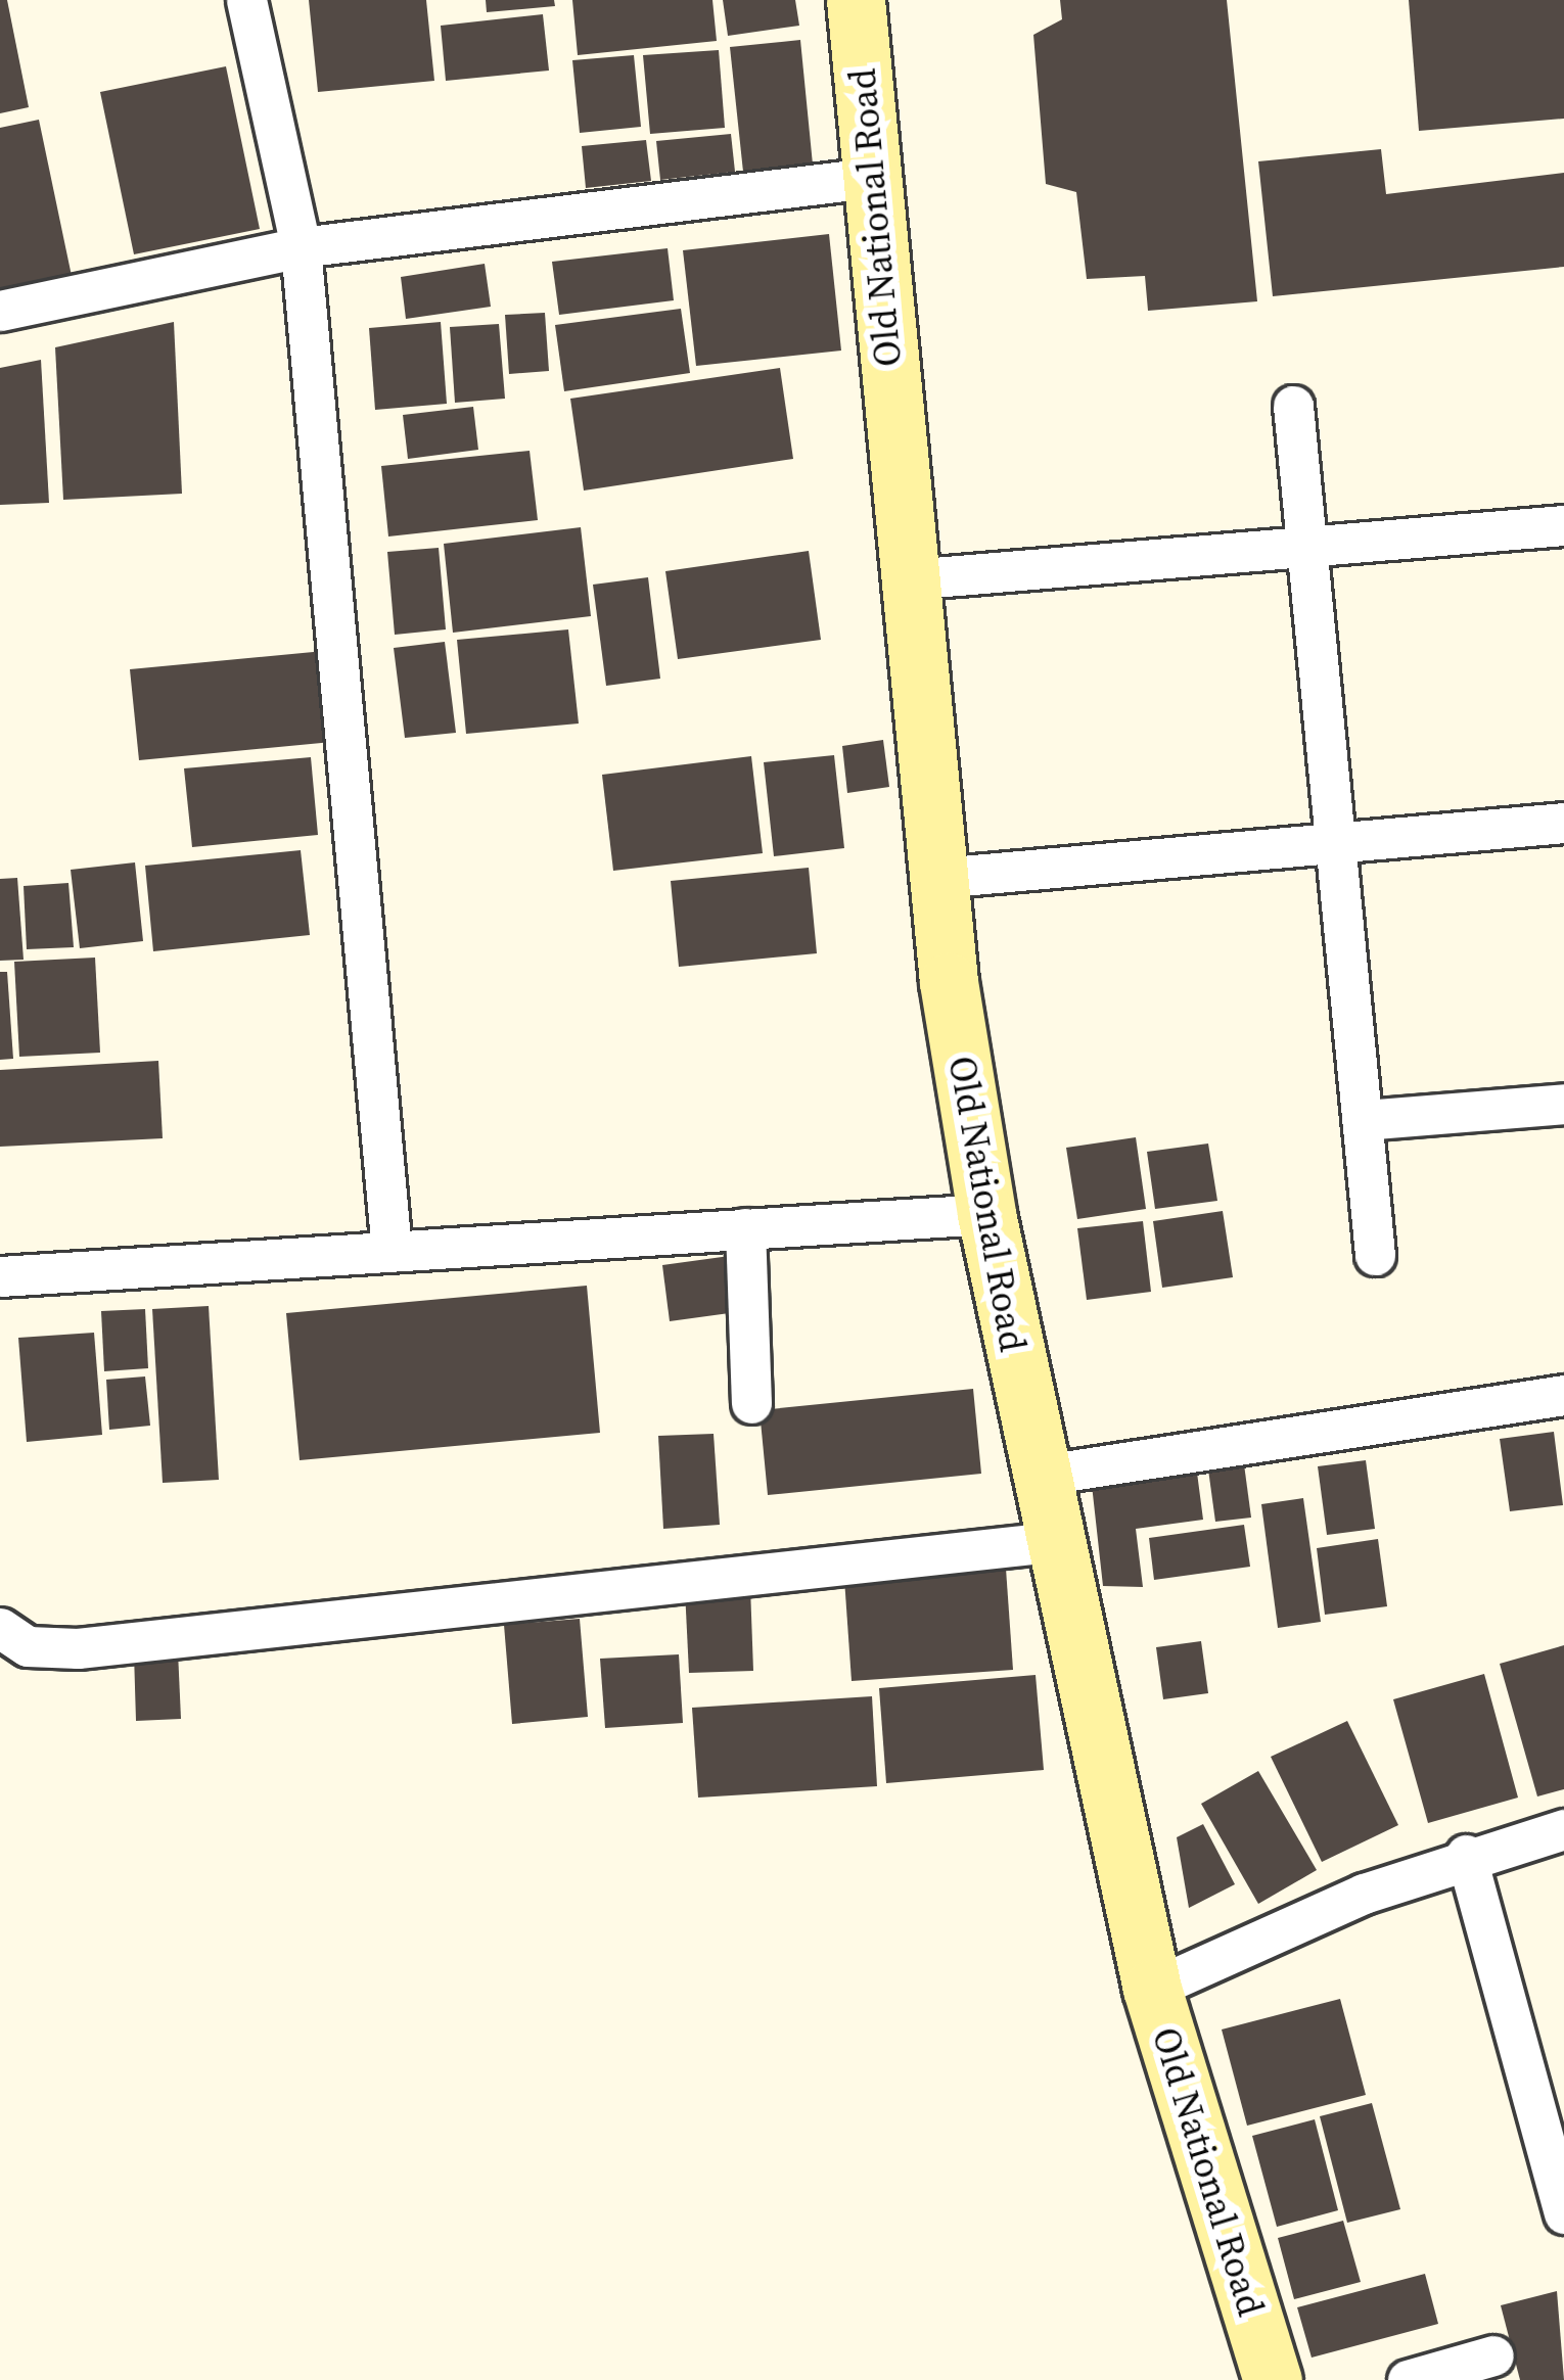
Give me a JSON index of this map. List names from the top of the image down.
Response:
{
  "streets": {
    "main road": ["Old National Road"]
  }
}
